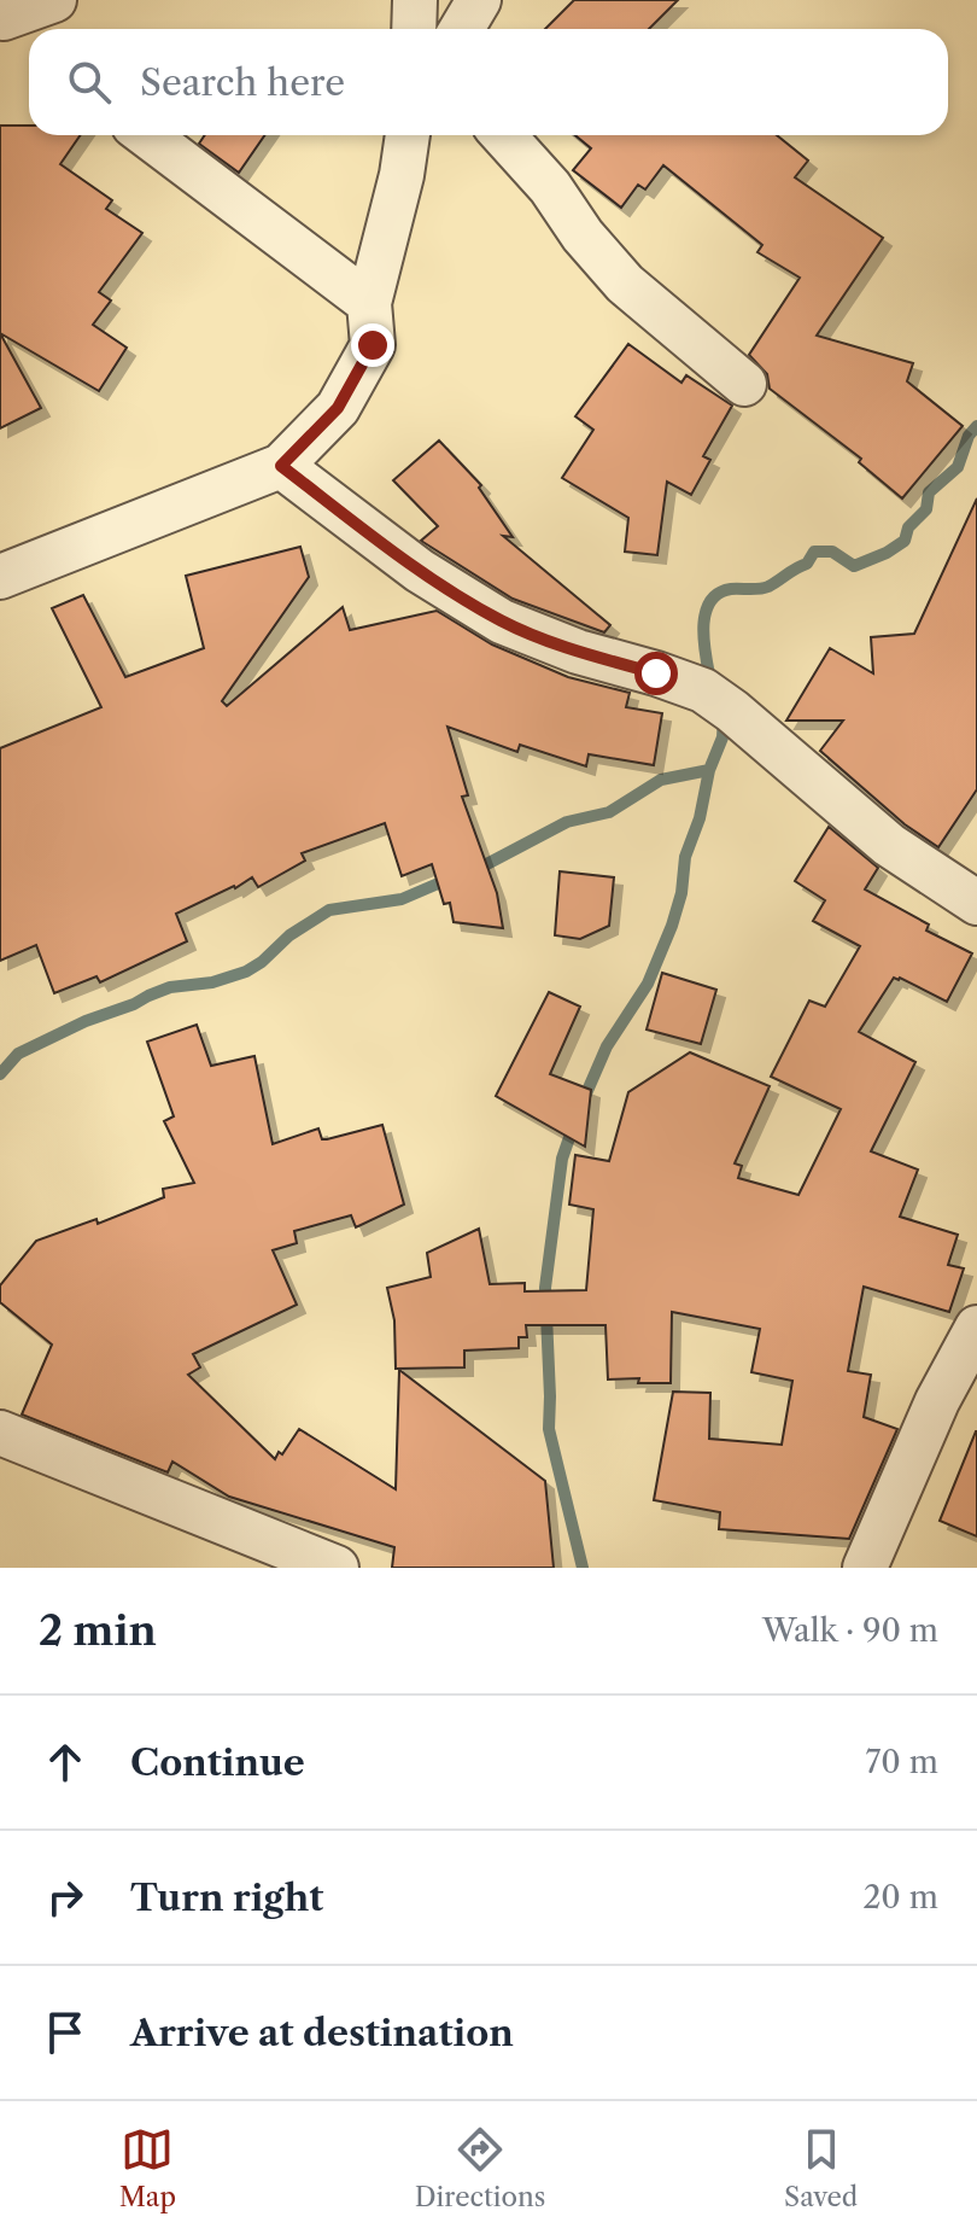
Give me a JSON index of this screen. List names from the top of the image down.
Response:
{
  "page": {
    "search": "Search here",
    "heading": ["2 min", "Walk · 90 m"],
    "list": [
      ["Continue", "70 m"],
      ["Turn right", "20 m"],
      "Arrive at destination"
    ],
    "nav": ["Map", "Directions", "Saved"]
  }
}
